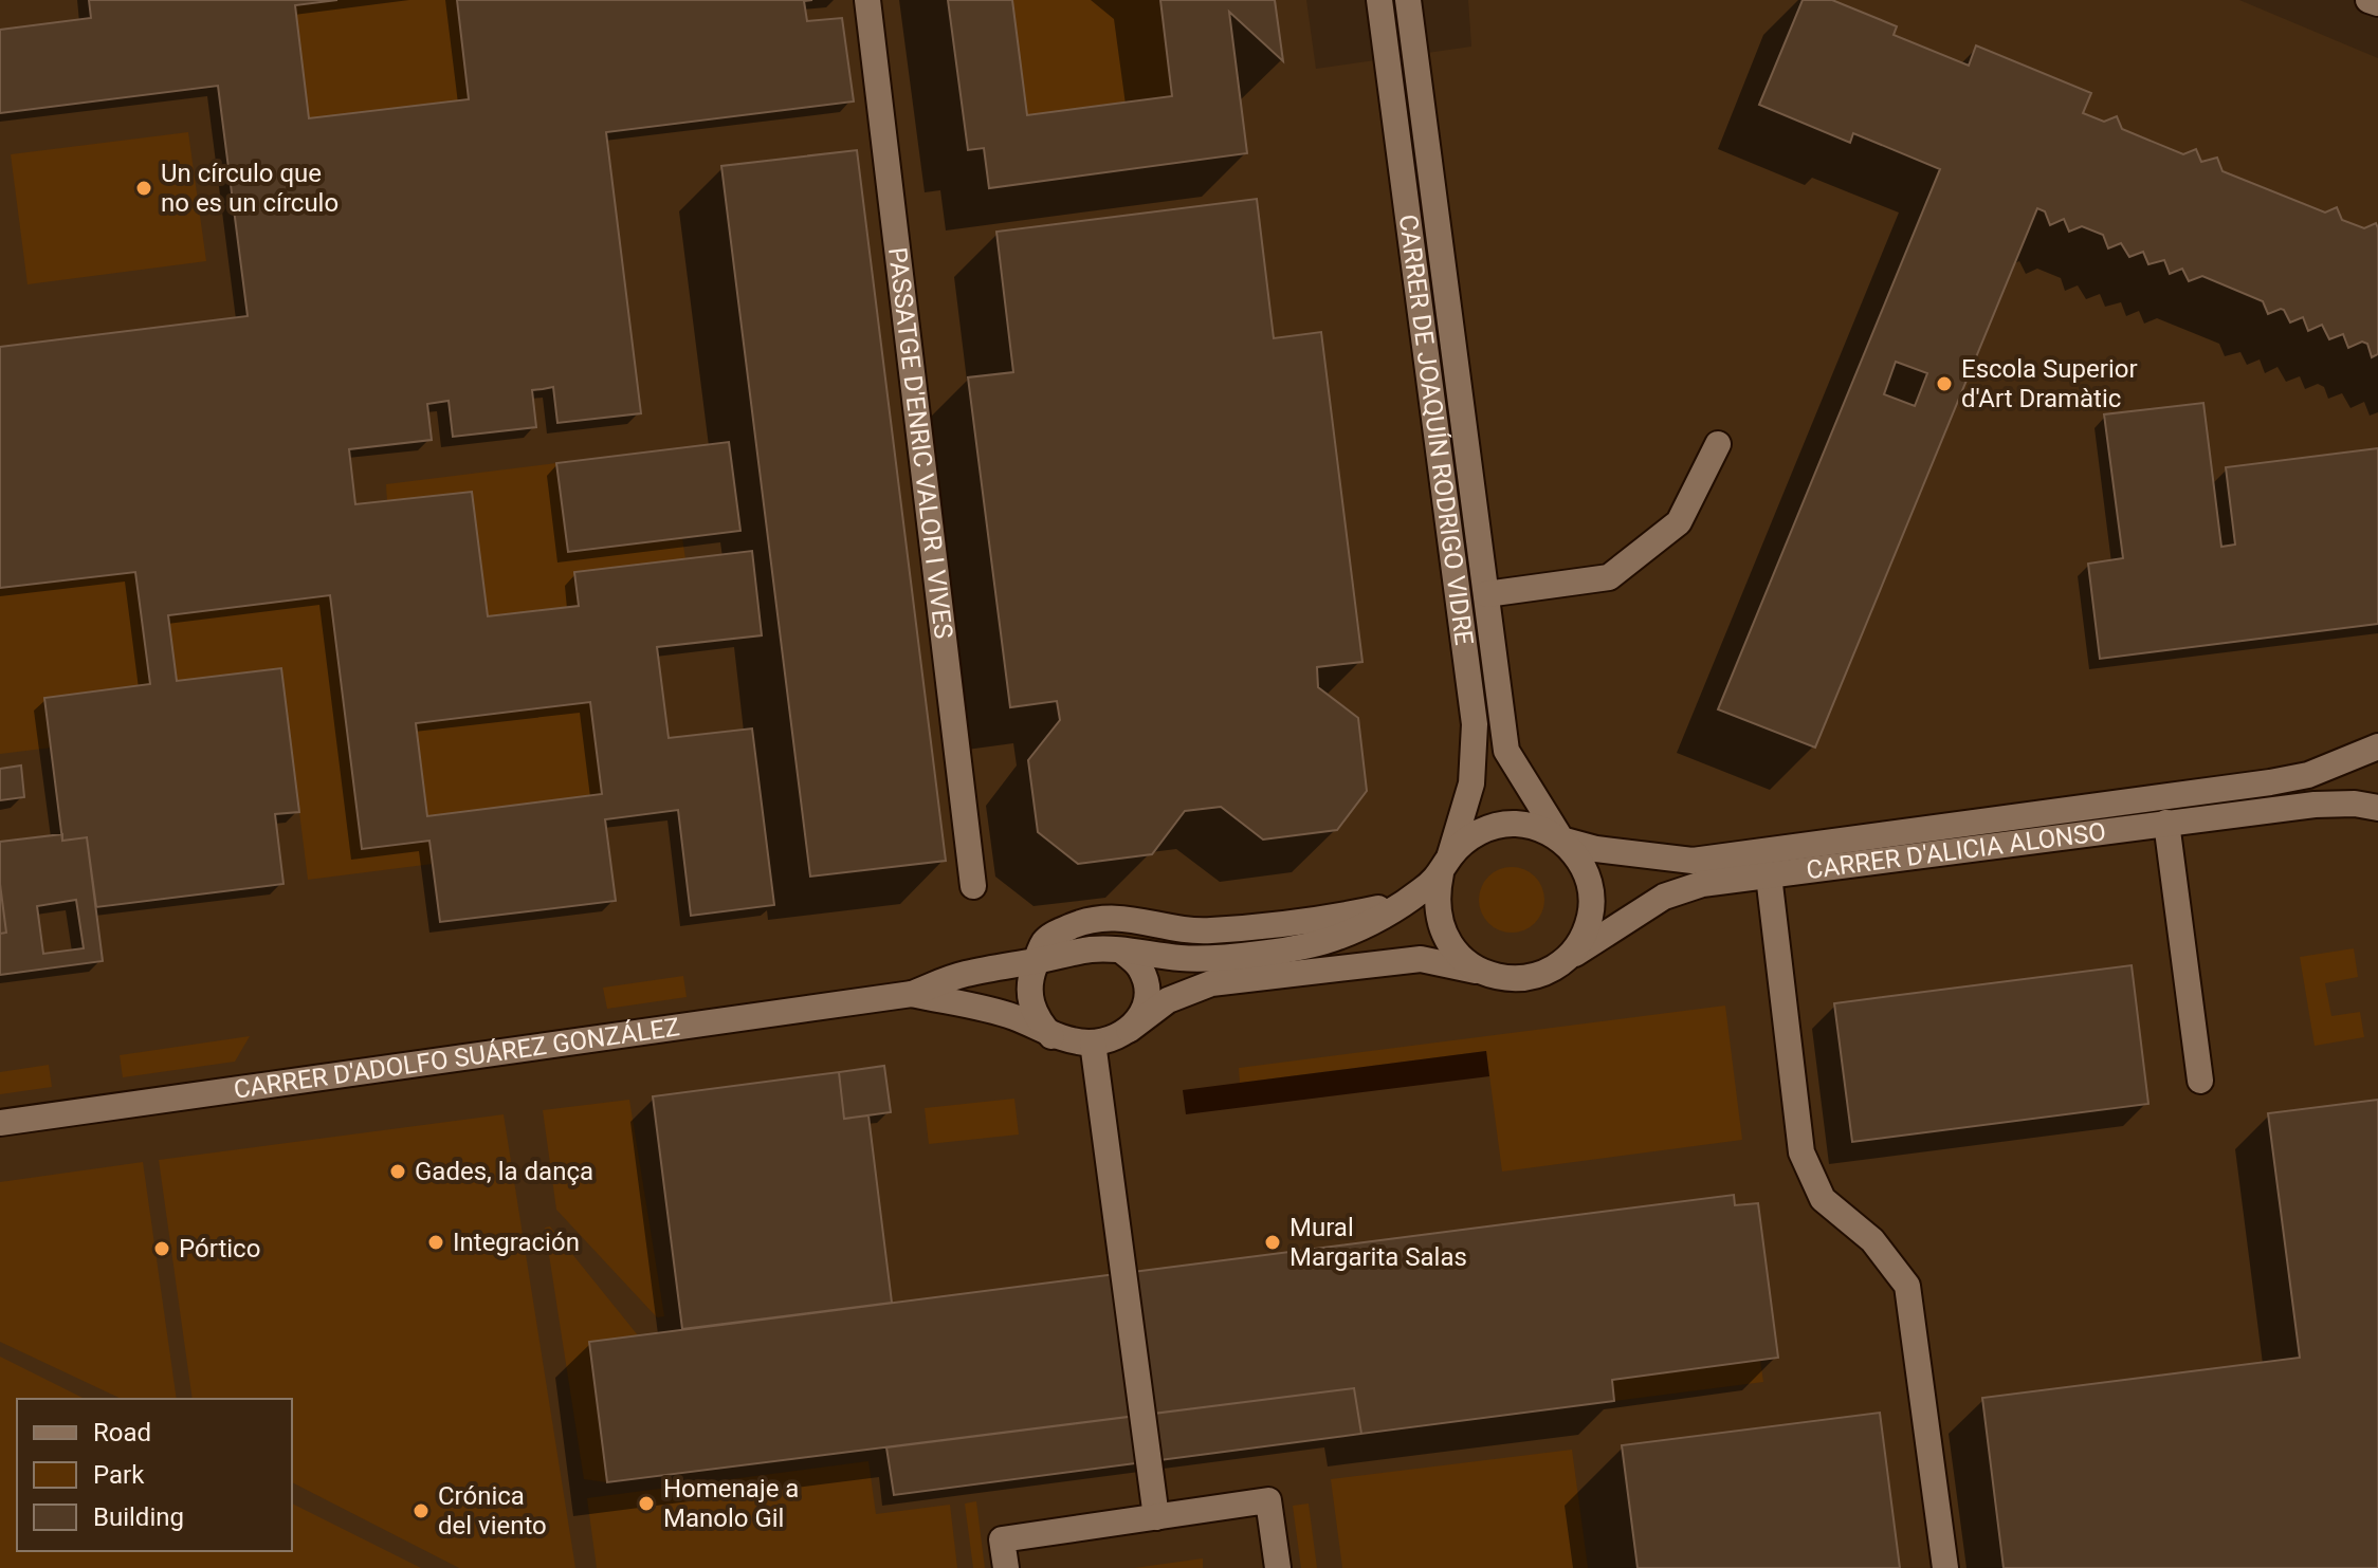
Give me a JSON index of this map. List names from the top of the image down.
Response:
{
  "streets": {
    "street": [
      "CARRER DE JOAQUÍN RODRIGO VIDRE",
      "PASSATGE D'ENRIC VALOR I VIVES",
      "CARRER D'ALICIA ALONSO",
      "CARRER D'ADOLFO SUÁREZ GONZÁLEZ"
    ]
  },
  "crossings": [
    ["CARRER DE JOAQUÍN RODRIGO VIDRE", "CARRER D'ALICIA ALONSO"]
  ],
  "places": [
    "Un círculo que no es un círculo",
    "Escola Superior d'Art Dramàtic",
    "Gades, la dança",
    "Integración",
    "Mural Margarita Salas",
    "Pórtico",
    "Homenaje a Manolo Gil",
    "Crónica del viento"
  ],
  "legend": ["Road", "Park", "Building"]
}
